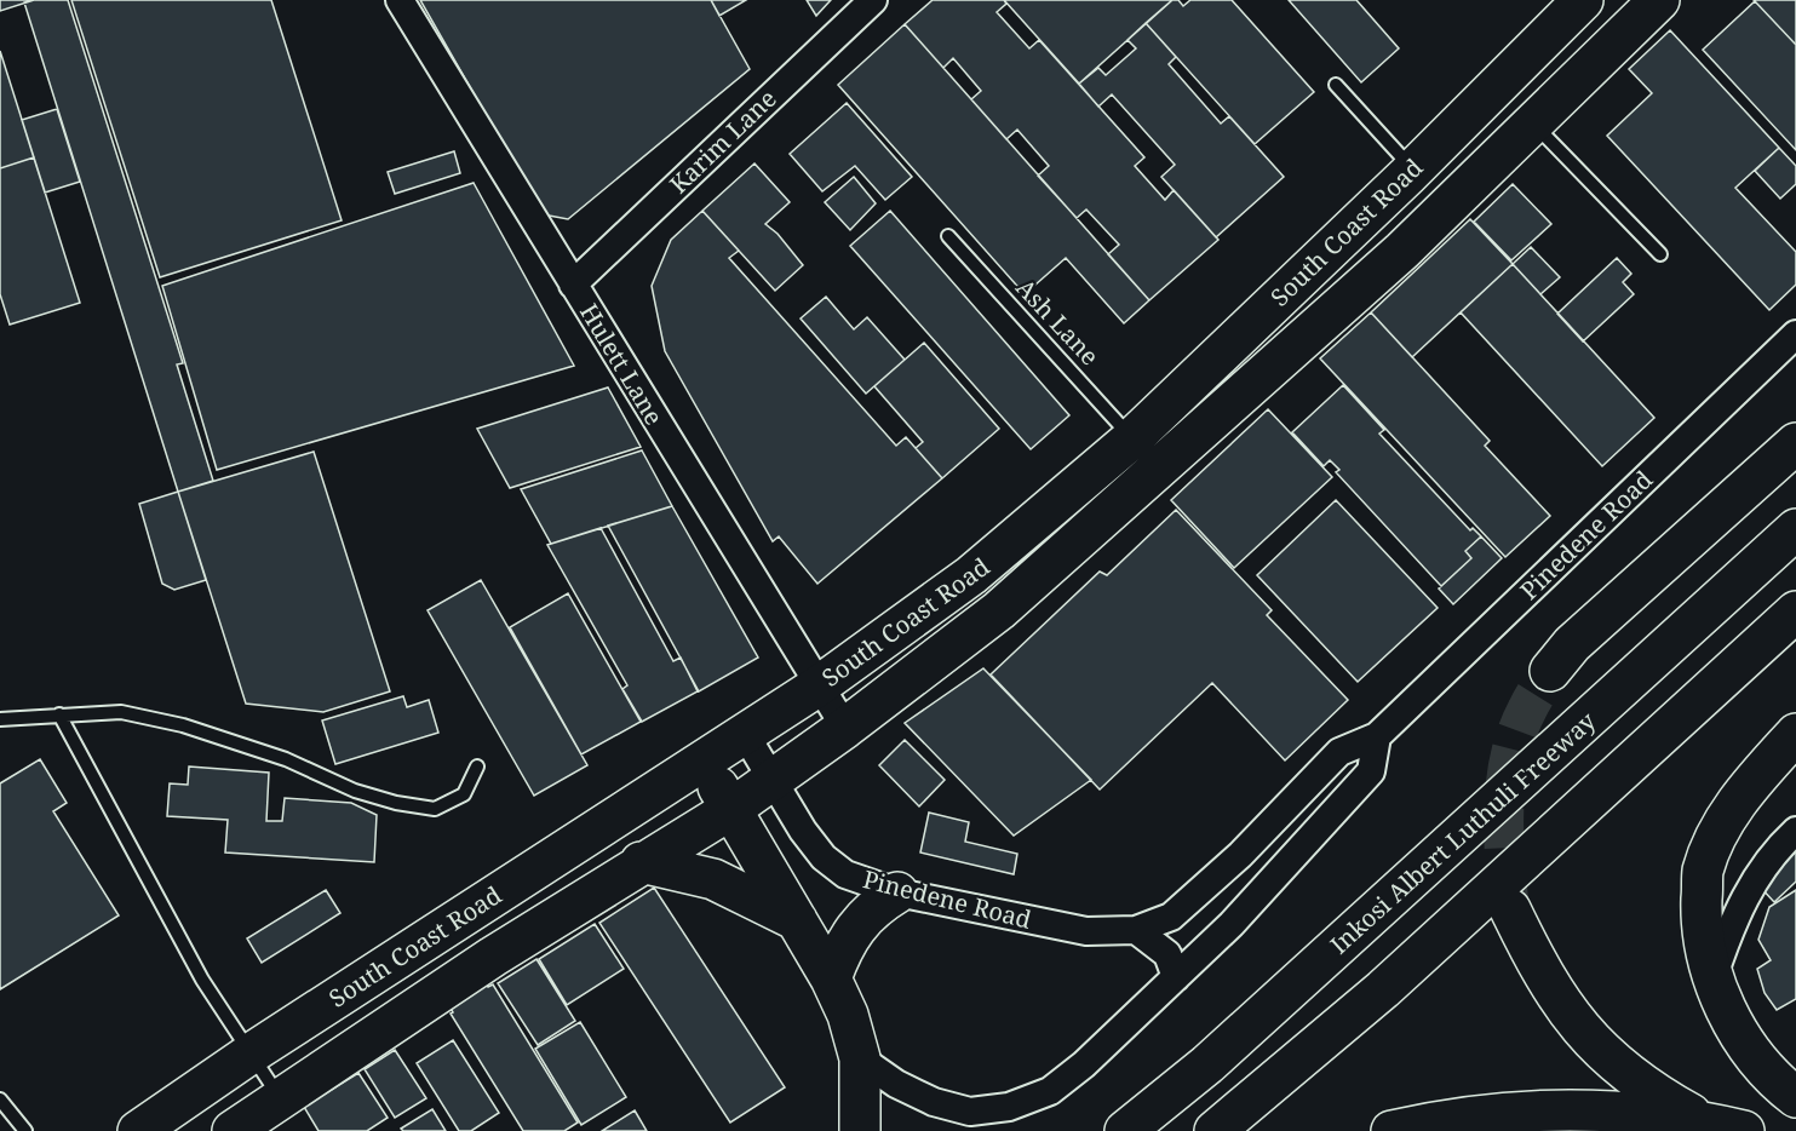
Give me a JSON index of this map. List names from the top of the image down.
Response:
{
  "streets": {
    "highway": ["South Coast Road", "Inkosi Albert Luthuli Freeway"],
    "street": ["Karim Lane", "Hulett Lane", "Pinedene Road"],
    "lane": ["Ash Lane"]
  },
  "crossings": [
    ["Karim Lane", "Hulett Lane"],
    ["South Coast Road", "Ash Lane"],
    ["South Coast Road", "Hulett Lane"],
    ["South Coast Road", "Pinedene Road"]
  ]
}
